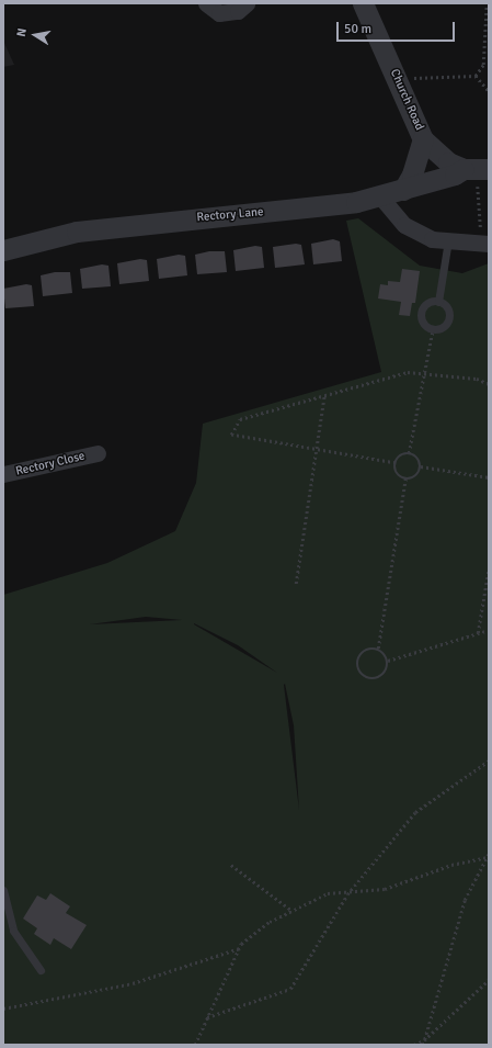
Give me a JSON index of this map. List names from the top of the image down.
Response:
{
  "streets": {
    "street": ["Church Road", "Rectory Lane", "Rectory Close"]
  },
  "crossings": [
    ["Church Road", "Rectory Lane"]
  ],
  "scale_bar": "50 m",
  "north": "left"
}
